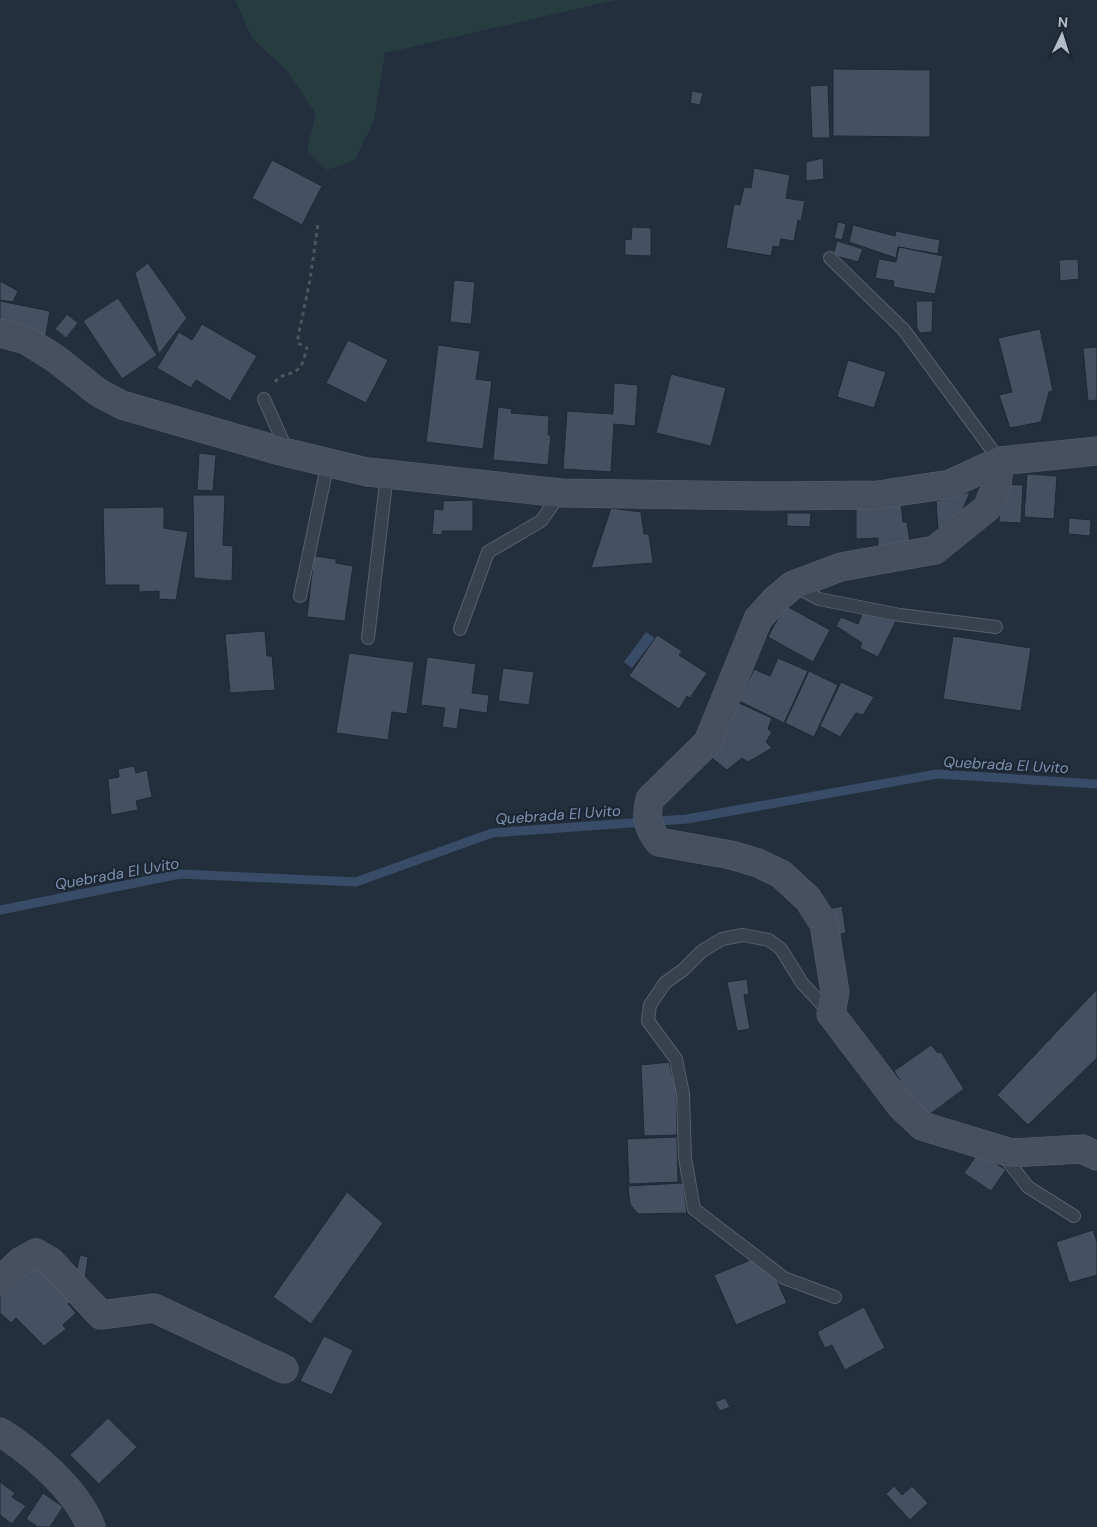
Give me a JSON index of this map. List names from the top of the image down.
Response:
{
  "water": ["Quebrada El Uvito"],
  "north": "top"
}
